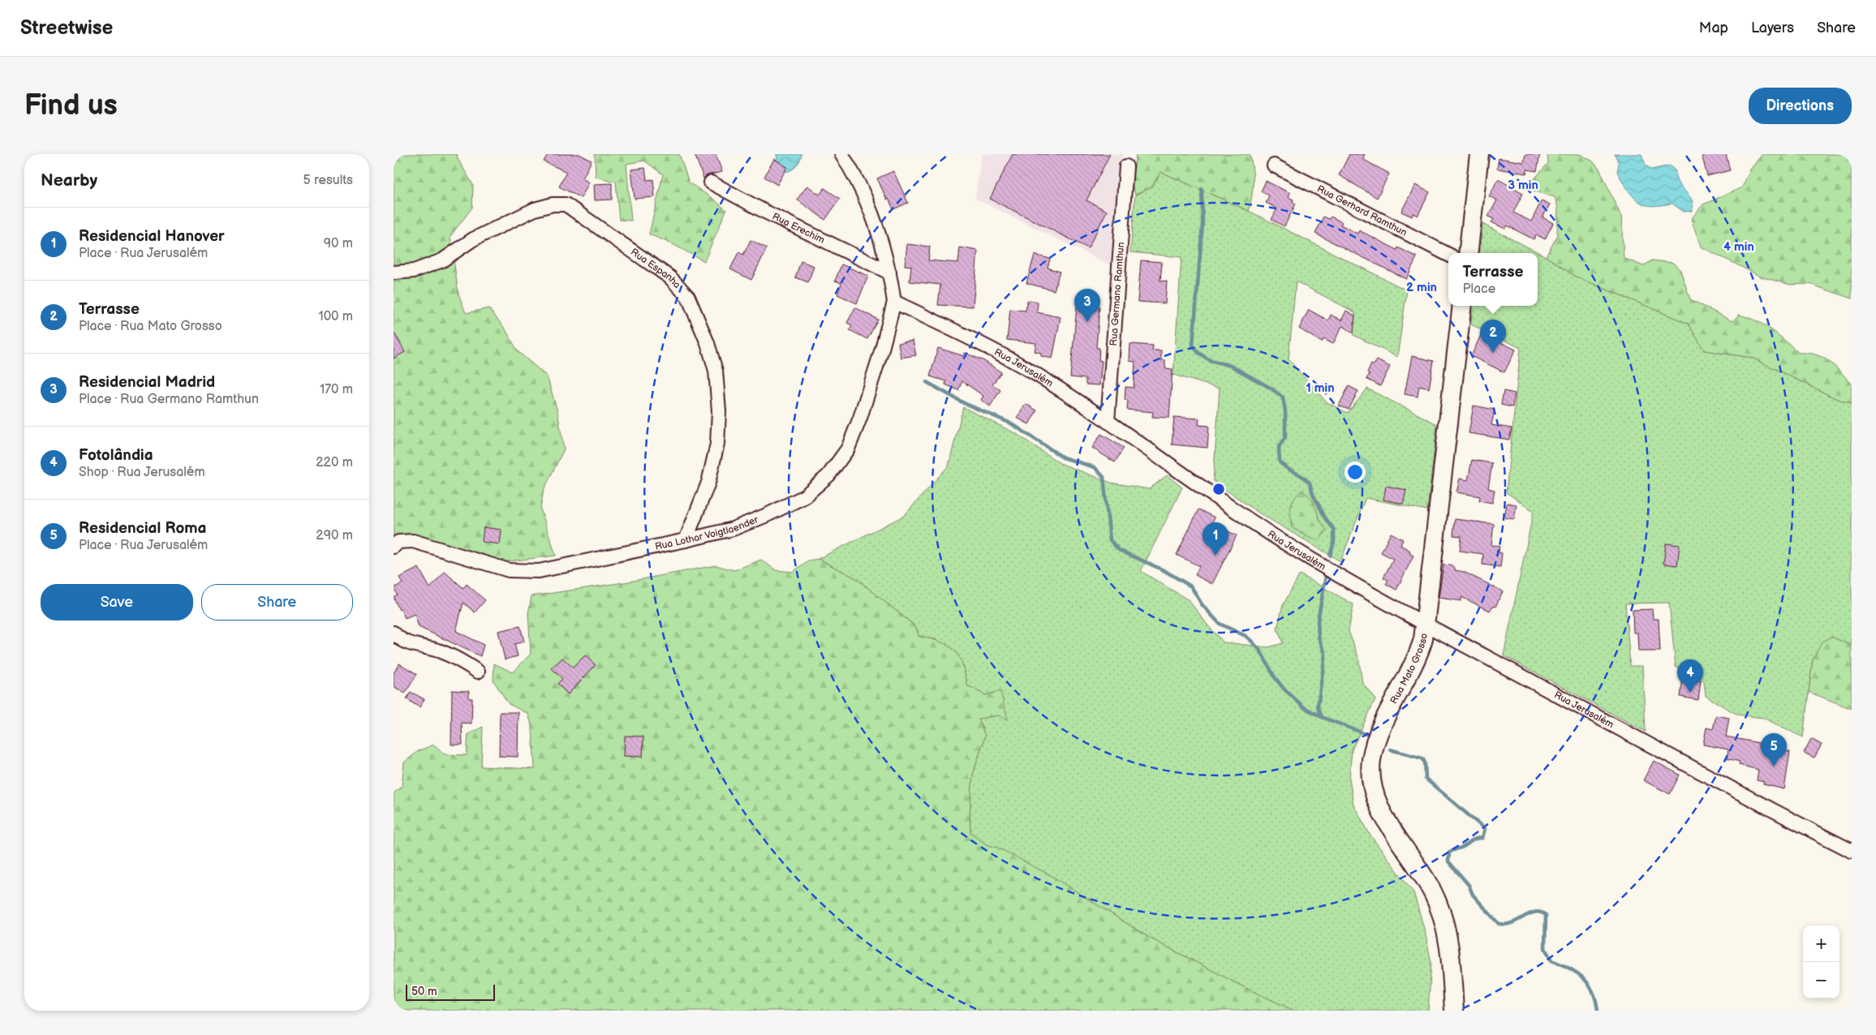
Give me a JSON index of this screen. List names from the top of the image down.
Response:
{
  "streets": {
    "street": [
      "Rua Gerhard Ramthun",
      "Rua Erechim",
      "Rua Espanha",
      "Rua Germano Ramthun",
      "Rua Jerusalém",
      "Rua Lothar Voigtlaender",
      "Rua Mato Grosso"
    ]
  },
  "crossings": [
    ["Rua Espanha", "Rua Lothar Voigtlaender"],
    ["Rua Germano Ramthun", "Rua Jerusalém"],
    ["Rua Jerusalém", "Rua Lothar Voigtlaender"],
    ["Rua Jerusalém", "Rua Mato Grosso"]
  ],
  "scale_bar": "50 m",
  "page": {
    "header": "Streetwise",
    "nav": ["Map", "Layers", "Share"],
    "buttons": [
      "Directions",
      ["Save", "Share"]
    ],
    "title": "Find us",
    "heading": ["Nearby", "5 results"],
    "list": [
      {
        "mark": "1",
        "name": "Residencial Hanover",
        "note": "Place · Rua Jerusalém",
        "value": "90 m"
      },
      {
        "mark": "2",
        "name": "Terrasse",
        "note": "Place · Rua Mato Grosso",
        "value": "100 m"
      },
      {
        "mark": "3",
        "name": "Residencial Madrid",
        "note": "Place · Rua Germano Ramthun",
        "value": "170 m"
      },
      {
        "mark": "4",
        "name": "Fotolândia",
        "note": "Shop · Rua Jerusalém",
        "value": "220 m"
      },
      {
        "mark": "5",
        "name": "Residencial Roma",
        "note": "Place · Rua Jerusalém",
        "value": "290 m"
      }
    ],
    "popup": ["Terrasse", "Place"],
    "pins": [
      "3",
      "2",
      "1",
      "4",
      "5"
    ],
    "map_buttons": ["+", "−"],
    "scale": "50 m"
  },
  "rings": [
    "3 min",
    "4 min",
    "2 min",
    "1 min"
  ]
}
